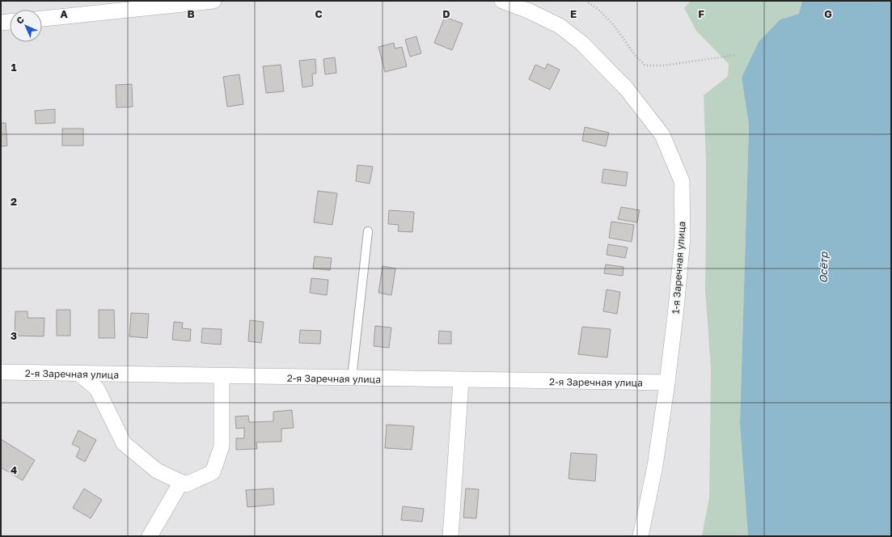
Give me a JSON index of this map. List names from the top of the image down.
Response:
{
  "streets": {
    "street": ["1-я Заречная улица", "2-я Заречная улица"]
  },
  "crossings": [
    ["1-я Заречная улица", "2-я Заречная улица"]
  ],
  "water": ["Осётр"],
  "north": "top left",
  "grid": {
    "columns": [
      "A",
      "B",
      "C",
      "D",
      "E",
      "F",
      "G"
    ],
    "rows": [
      "1",
      "2",
      "3",
      "4"
    ]
  }
}
